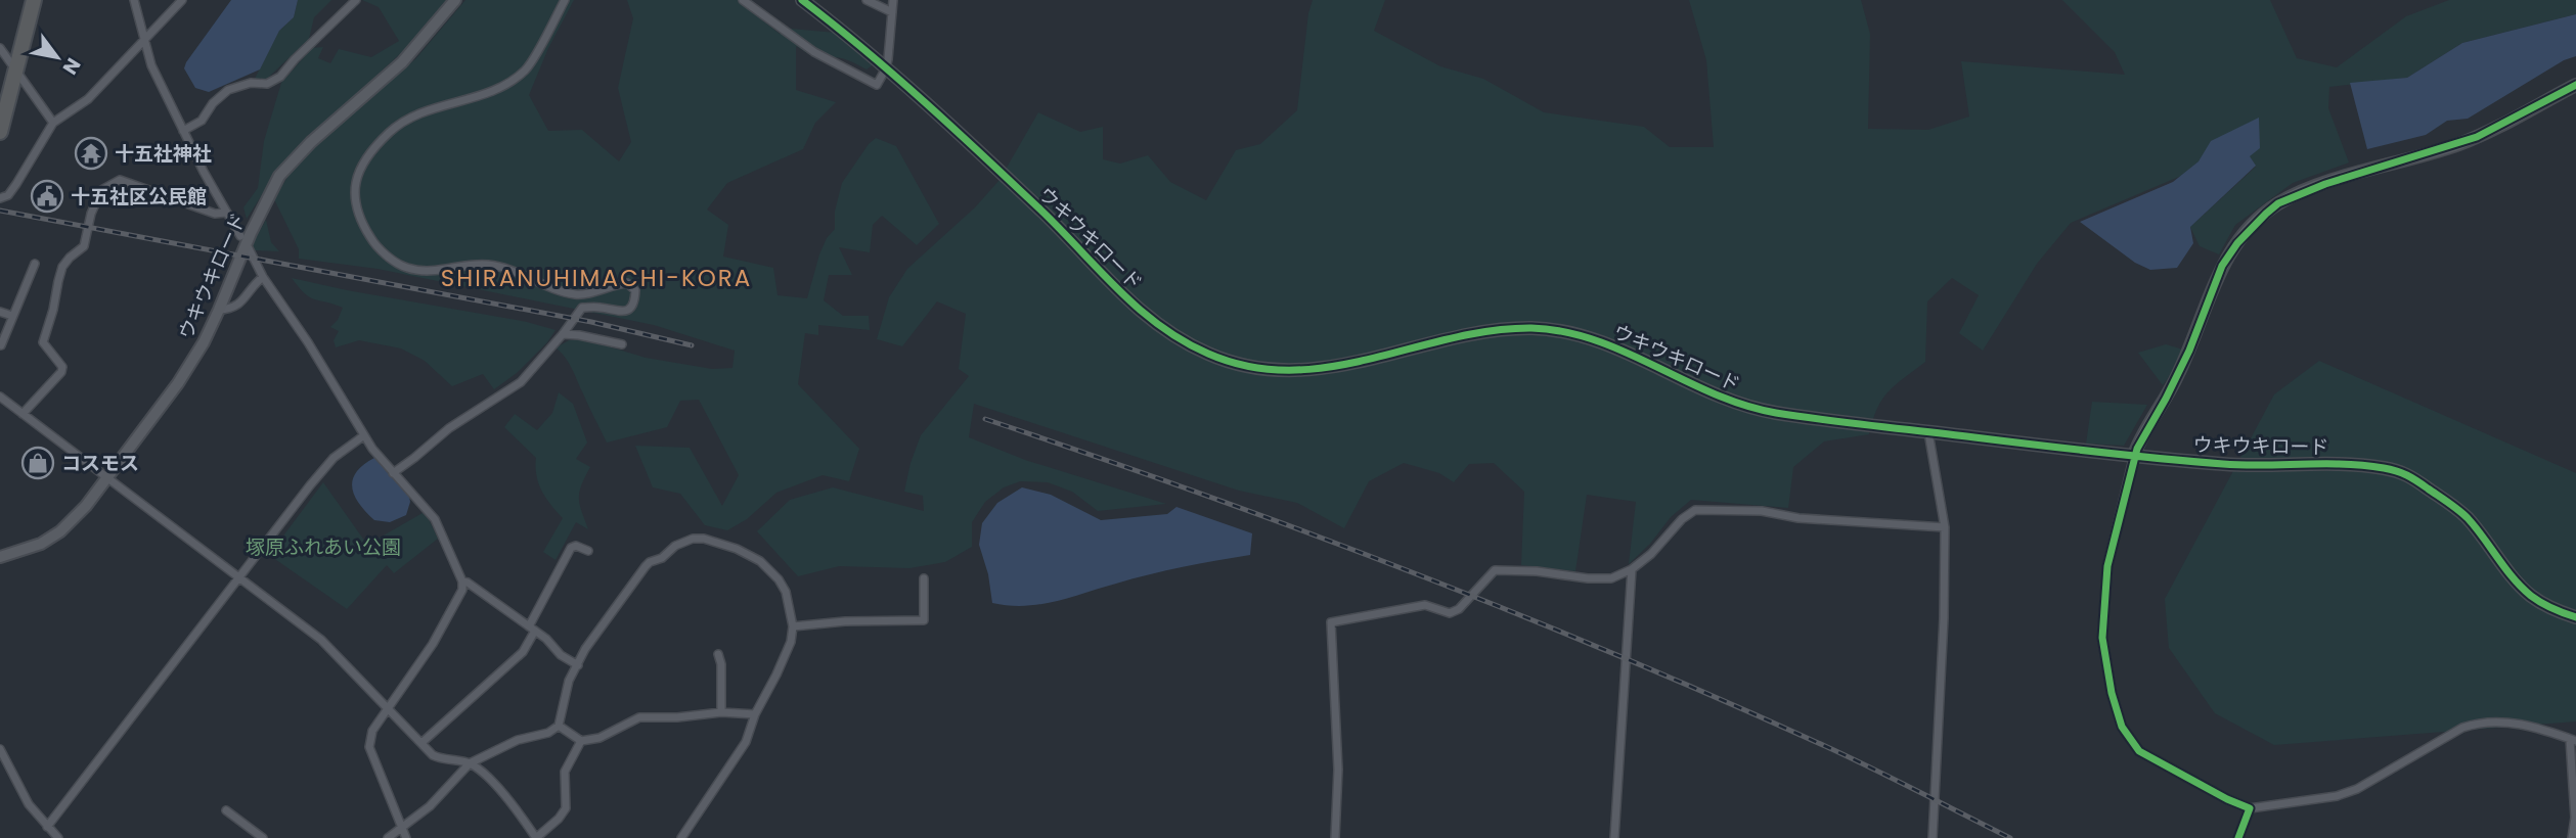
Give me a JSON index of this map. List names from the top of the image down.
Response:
{
  "streets": {
    "street": ["ウキウキロード"]
  },
  "districts": ["SHIRANUHIMACHI-KORA"],
  "parks": ["塚原ふれあい公園"],
  "places": {
    "temple": ["十五社神社"],
    "public building": ["十五社区公民館"],
    "shop": ["コスモス"]
  },
  "north": "bottom right"
}
